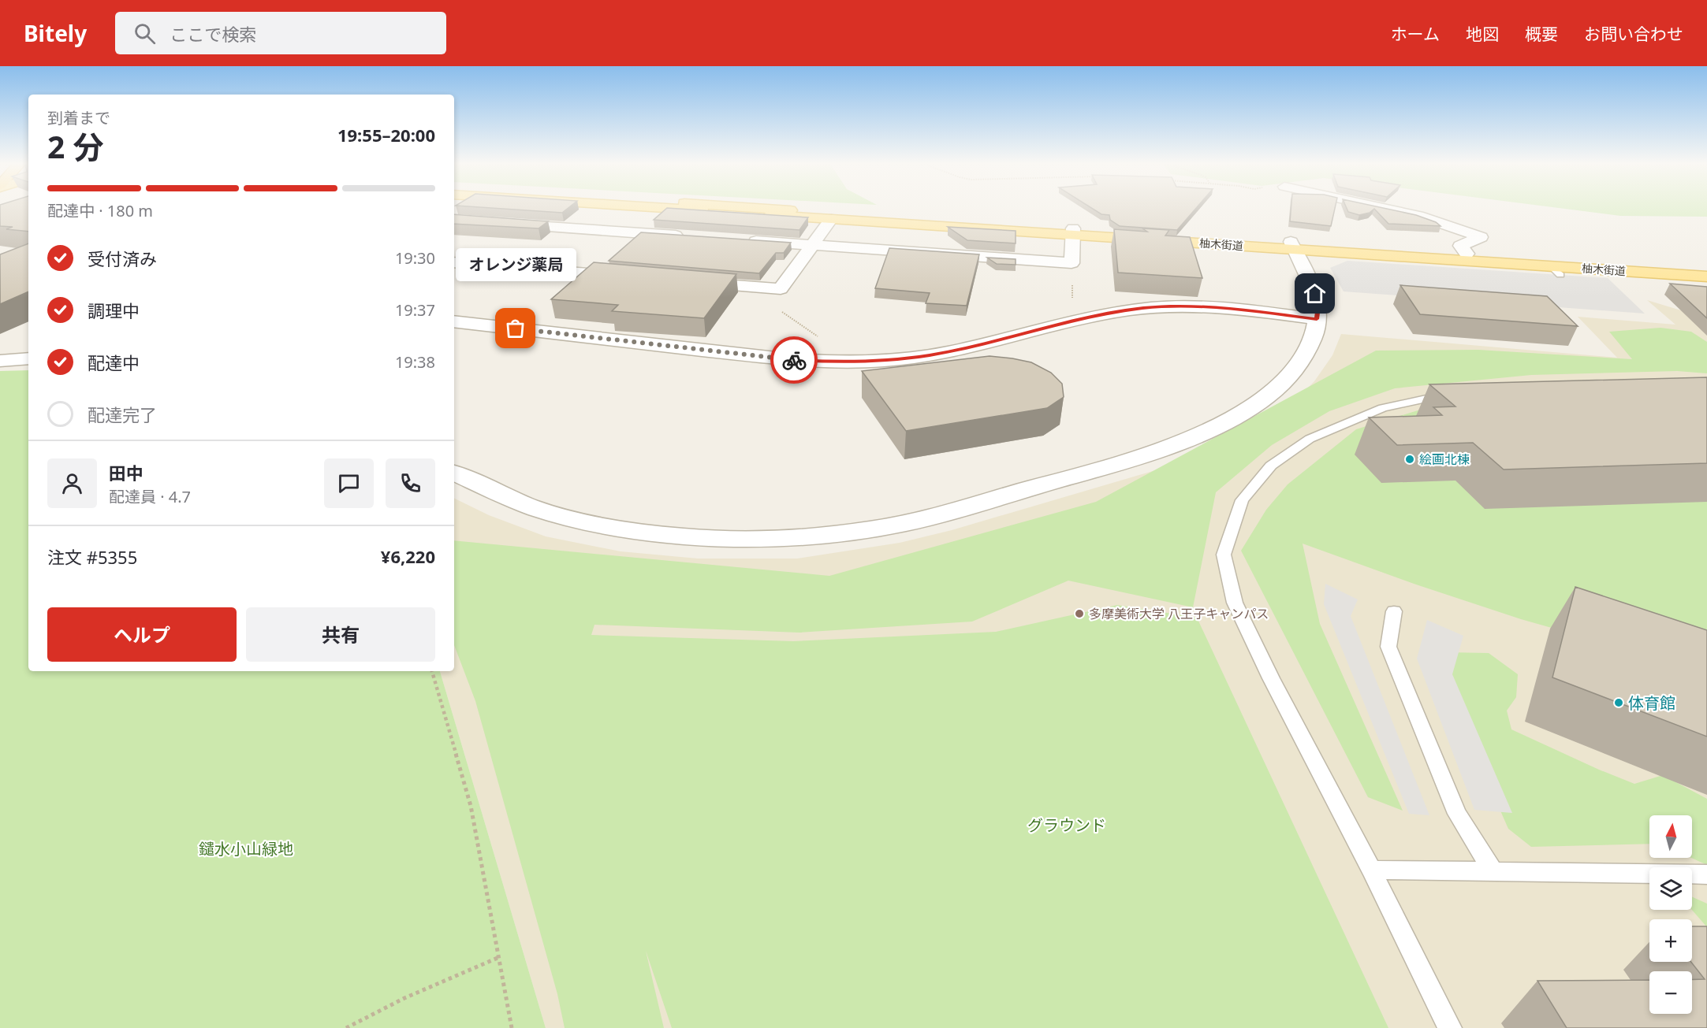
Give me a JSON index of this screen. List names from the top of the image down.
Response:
{
  "streets": {
    "main road": ["柚木街道"]
  },
  "parks": ["グラウンド", "鑓水小山緑地"],
  "places": [
    "オレンジ薬局",
    "絵画北棟",
    "多摩美術大学 八王子キャンパス",
    "体育館"
  ],
  "north": "top",
  "page": {
    "header": "Bitely",
    "search": "ここで検索",
    "nav": [
      "ホーム",
      "地図",
      "概要",
      "お問い合わせ"
    ],
    "heading": ["2 分", "到着まで", "19:55–20:00"],
    "panel": [
      "田中",
      "配達員 · 4.7",
      "注文 #5355",
      "¥6,220"
    ],
    "bar": "配達中 · 180 m",
    "list": [
      ["受付済み", "19:30"],
      ["調理中", "19:37"],
      ["配達中", "19:38"],
      "配達完了"
    ],
    "bubble": "オレンジ薬局",
    "buttons": ["ヘルプ", "共有"],
    "map_buttons": ["+", "−"]
  }
}
